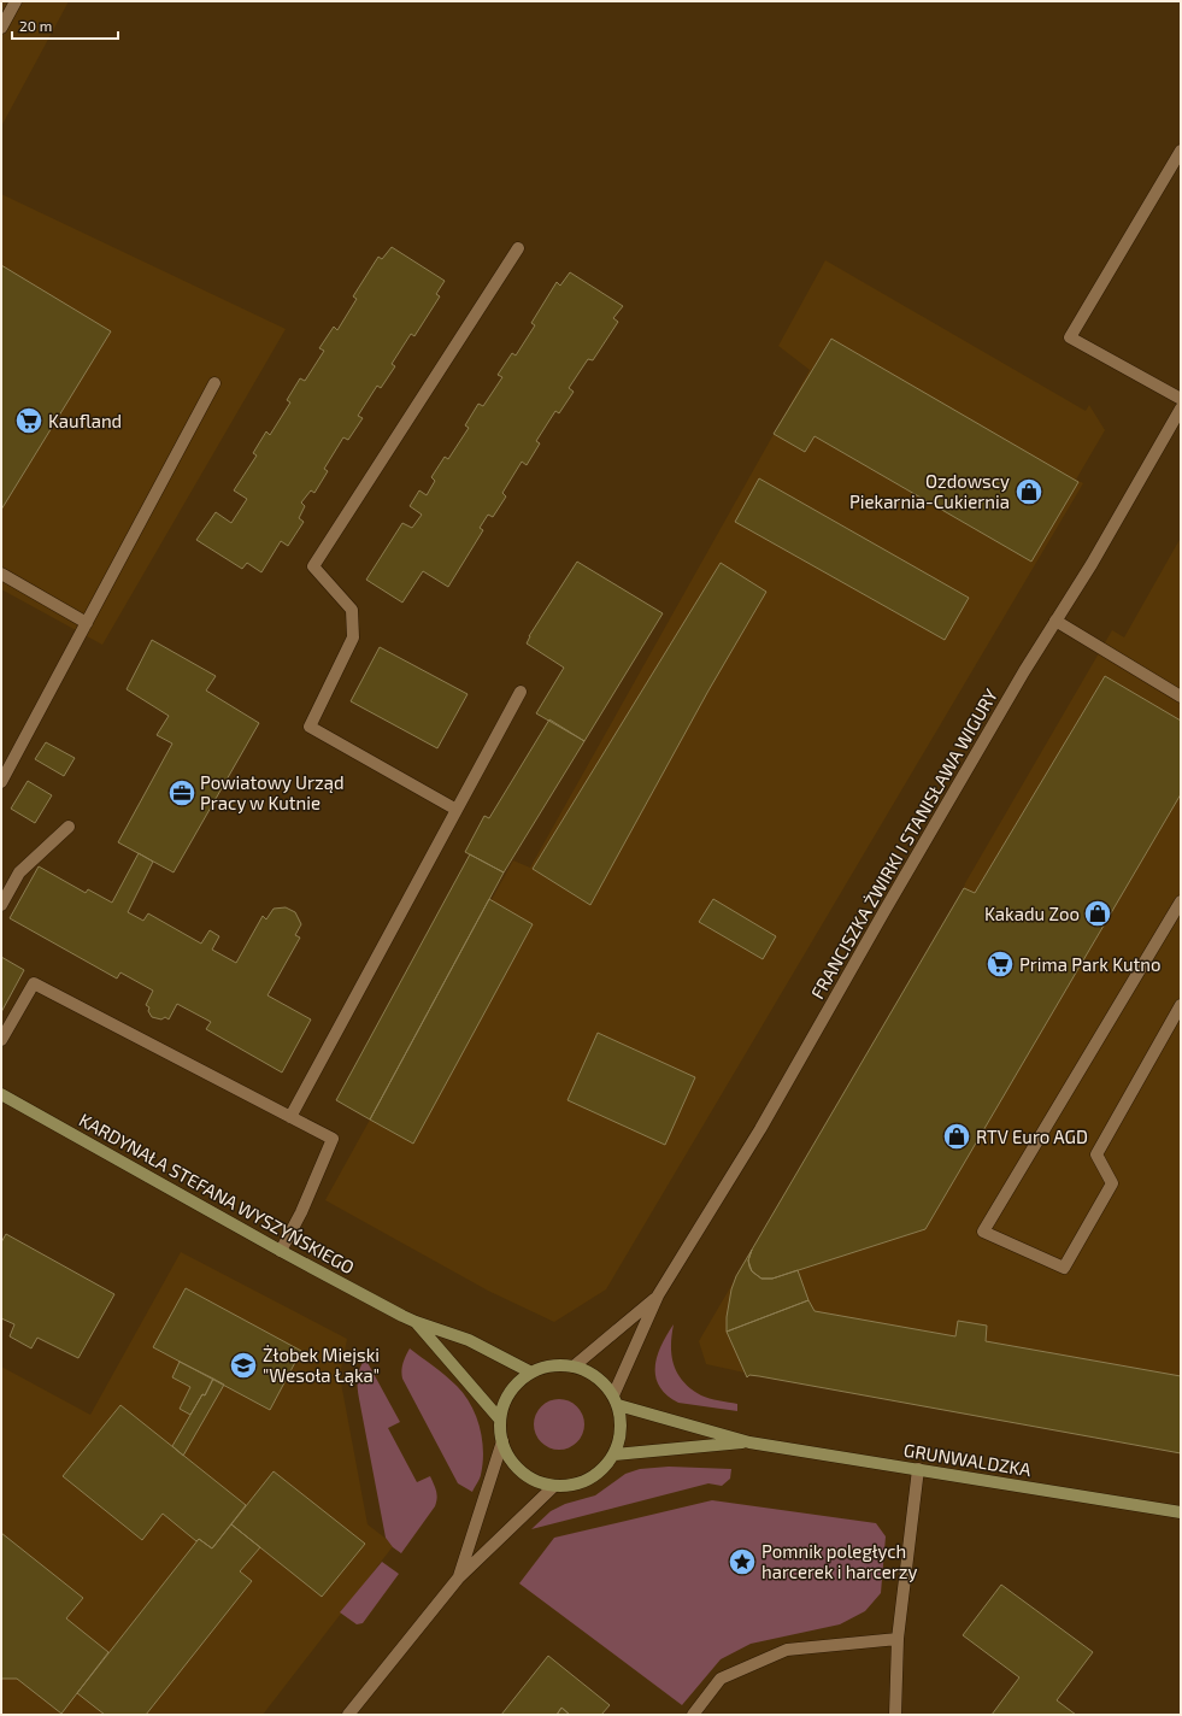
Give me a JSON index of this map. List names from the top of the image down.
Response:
{
  "streets": {
    "street": ["FRANCISZKA ŻWIRKI I STANISŁAWA WIGURY", "KARDYNAŁA STEFANA WYSZYŃSKIEGO", "GRUNWALDZKA"]
  },
  "crossings": [
    ["FRANCISZKA ŻWIRKI I STANISŁAWA WIGURY", "KARDYNAŁA STEFANA WYSZYŃSKIEGO"],
    ["FRANCISZKA ŻWIRKI I STANISŁAWA WIGURY", "GRUNWALDZKA"],
    ["KARDYNAŁA STEFANA WYSZYŃSKIEGO", "GRUNWALDZKA"]
  ],
  "places": {
    "supermarket": ["Kaufland", "Prima Park Kutno"],
    "shop": ["Ozdowscy Piekarnia-Cukiernia", "Kakadu Zoo", "RTV Euro AGD"],
    "office": ["Powiatowy Urząd Pracy w Kutnie"],
    "school or university": ["Żłobek Miejski \"Wesoła Łąka\""],
    "place": ["Pomnik poległych harcerek i harcerzy"]
  },
  "scale_bar": "20 m"
}
